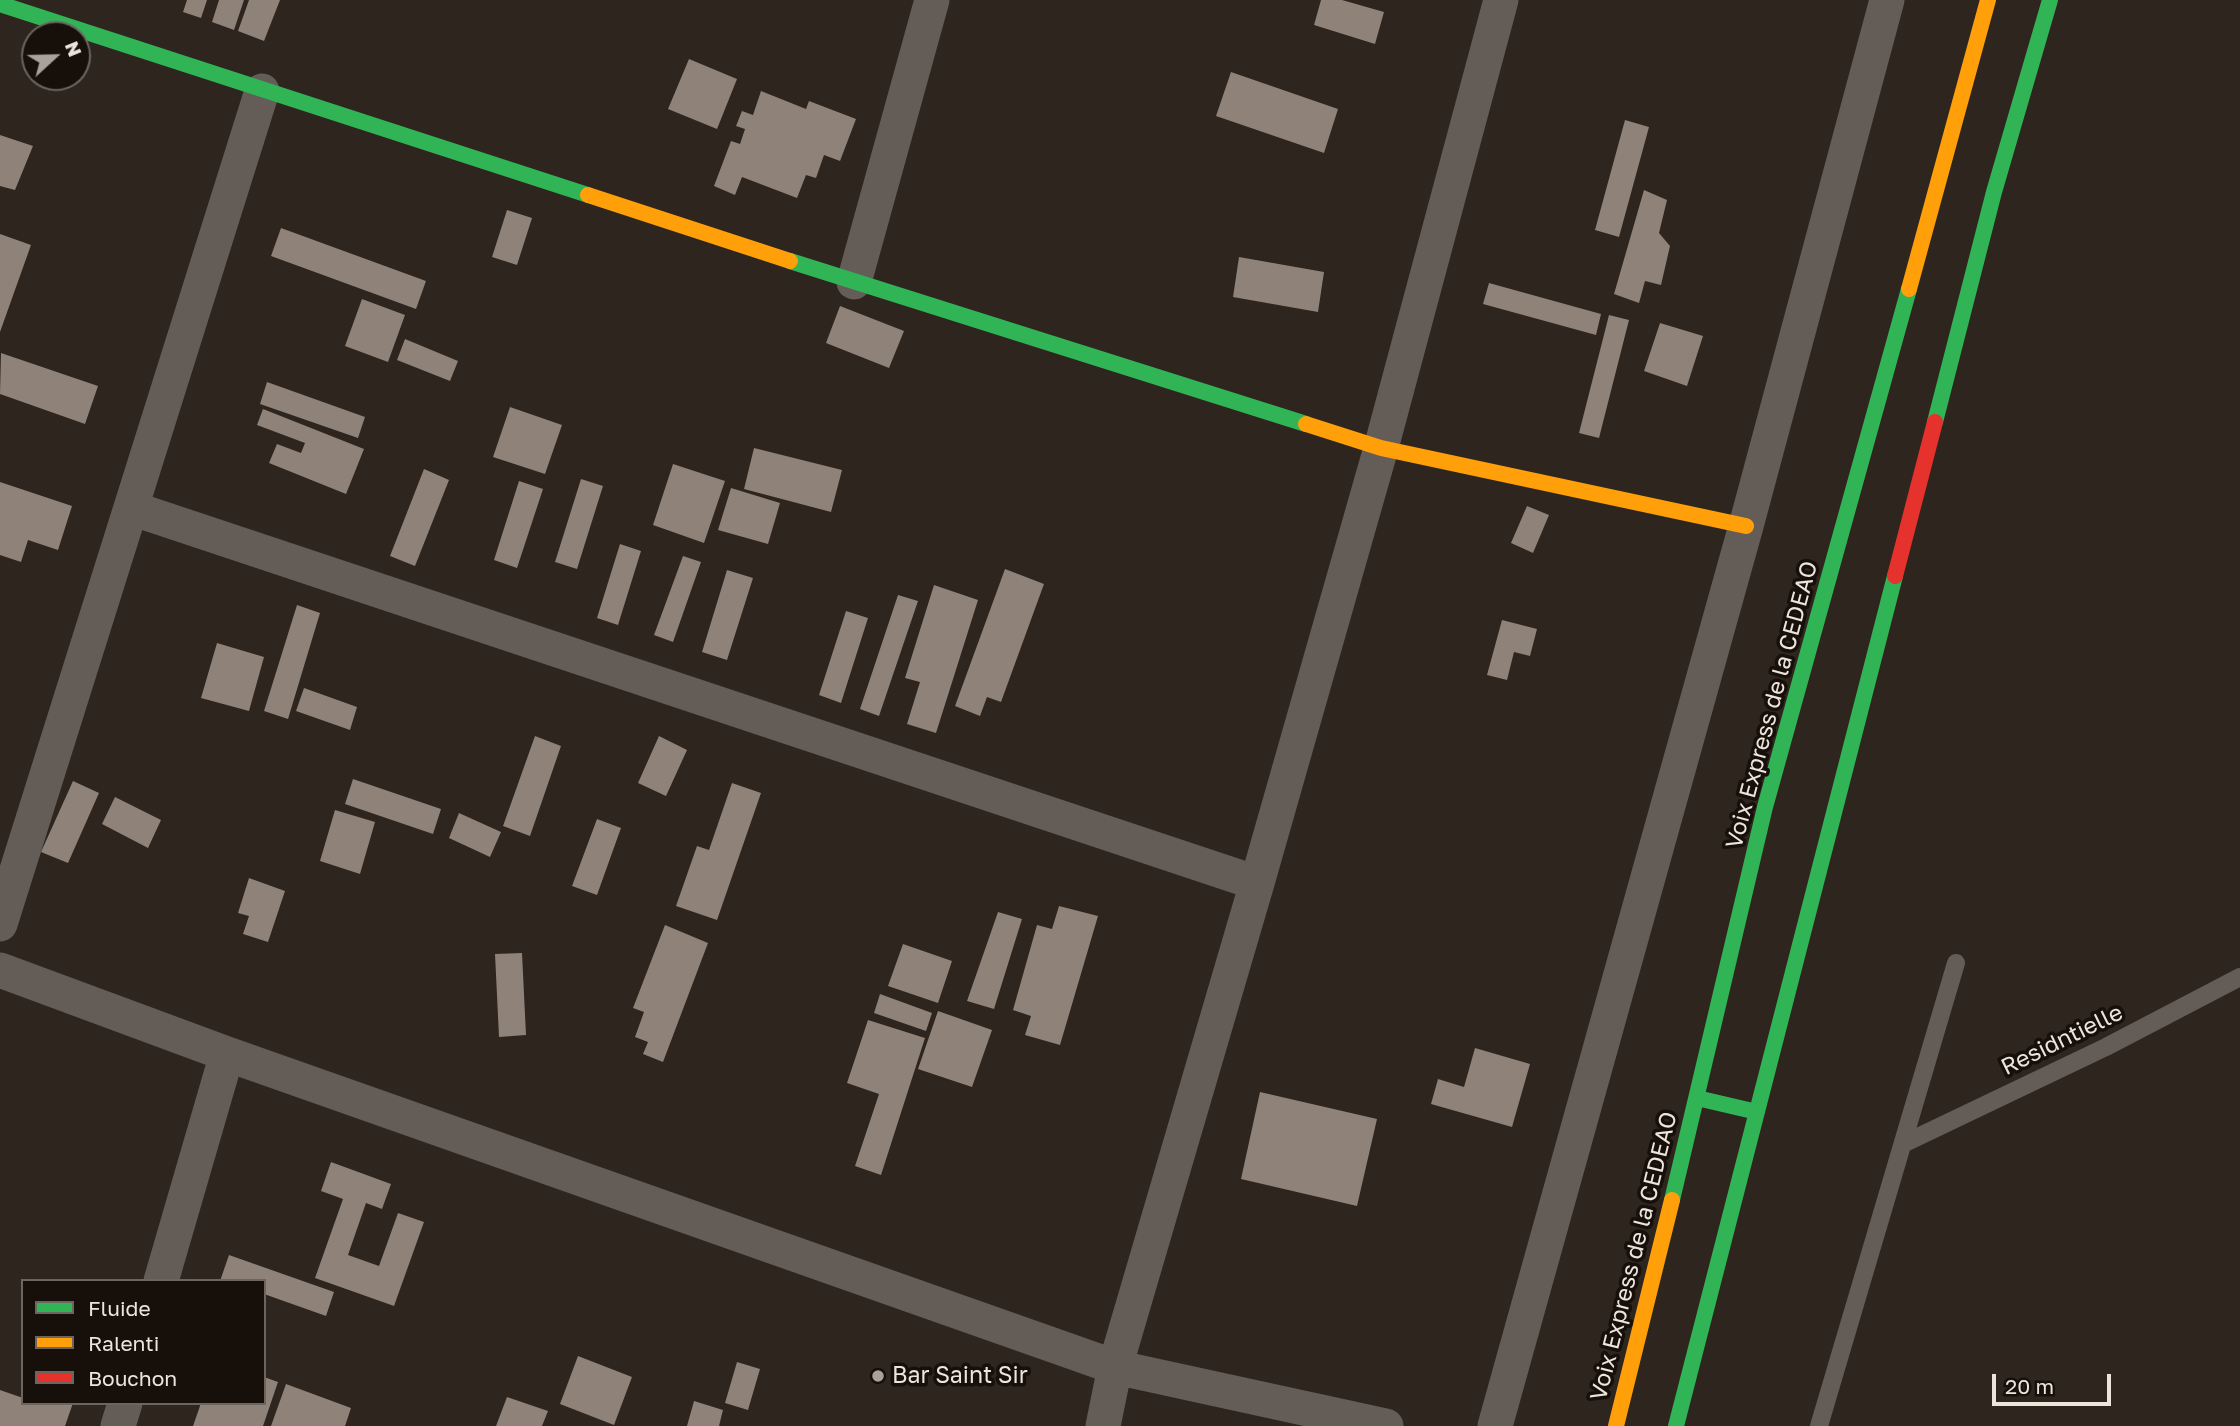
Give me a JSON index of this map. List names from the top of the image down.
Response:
{
  "streets": {
    "main road": ["Voix Express de la CEDEAO"],
    "lane": ["Residntielle"]
  },
  "places": ["Bar Saint Sir"],
  "legend": ["Fluide", "Ralenti", "Bouchon"],
  "scale_bar": "20 m",
  "north": "right"
}
